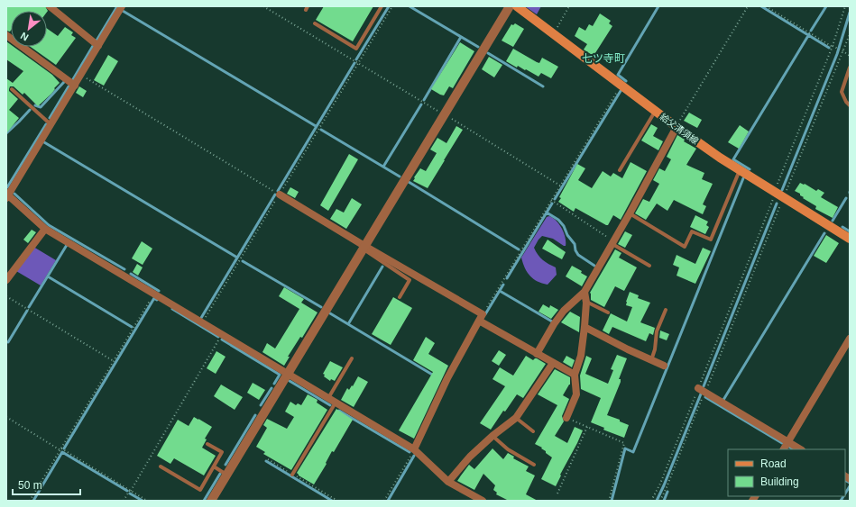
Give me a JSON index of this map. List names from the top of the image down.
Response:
{
  "streets": {
    "main road": ["給父清須線"]
  },
  "districts": ["七ツ寺町"],
  "legend": ["Road", "Building"],
  "scale_bar": "50 m",
  "north": "bottom left"
}
